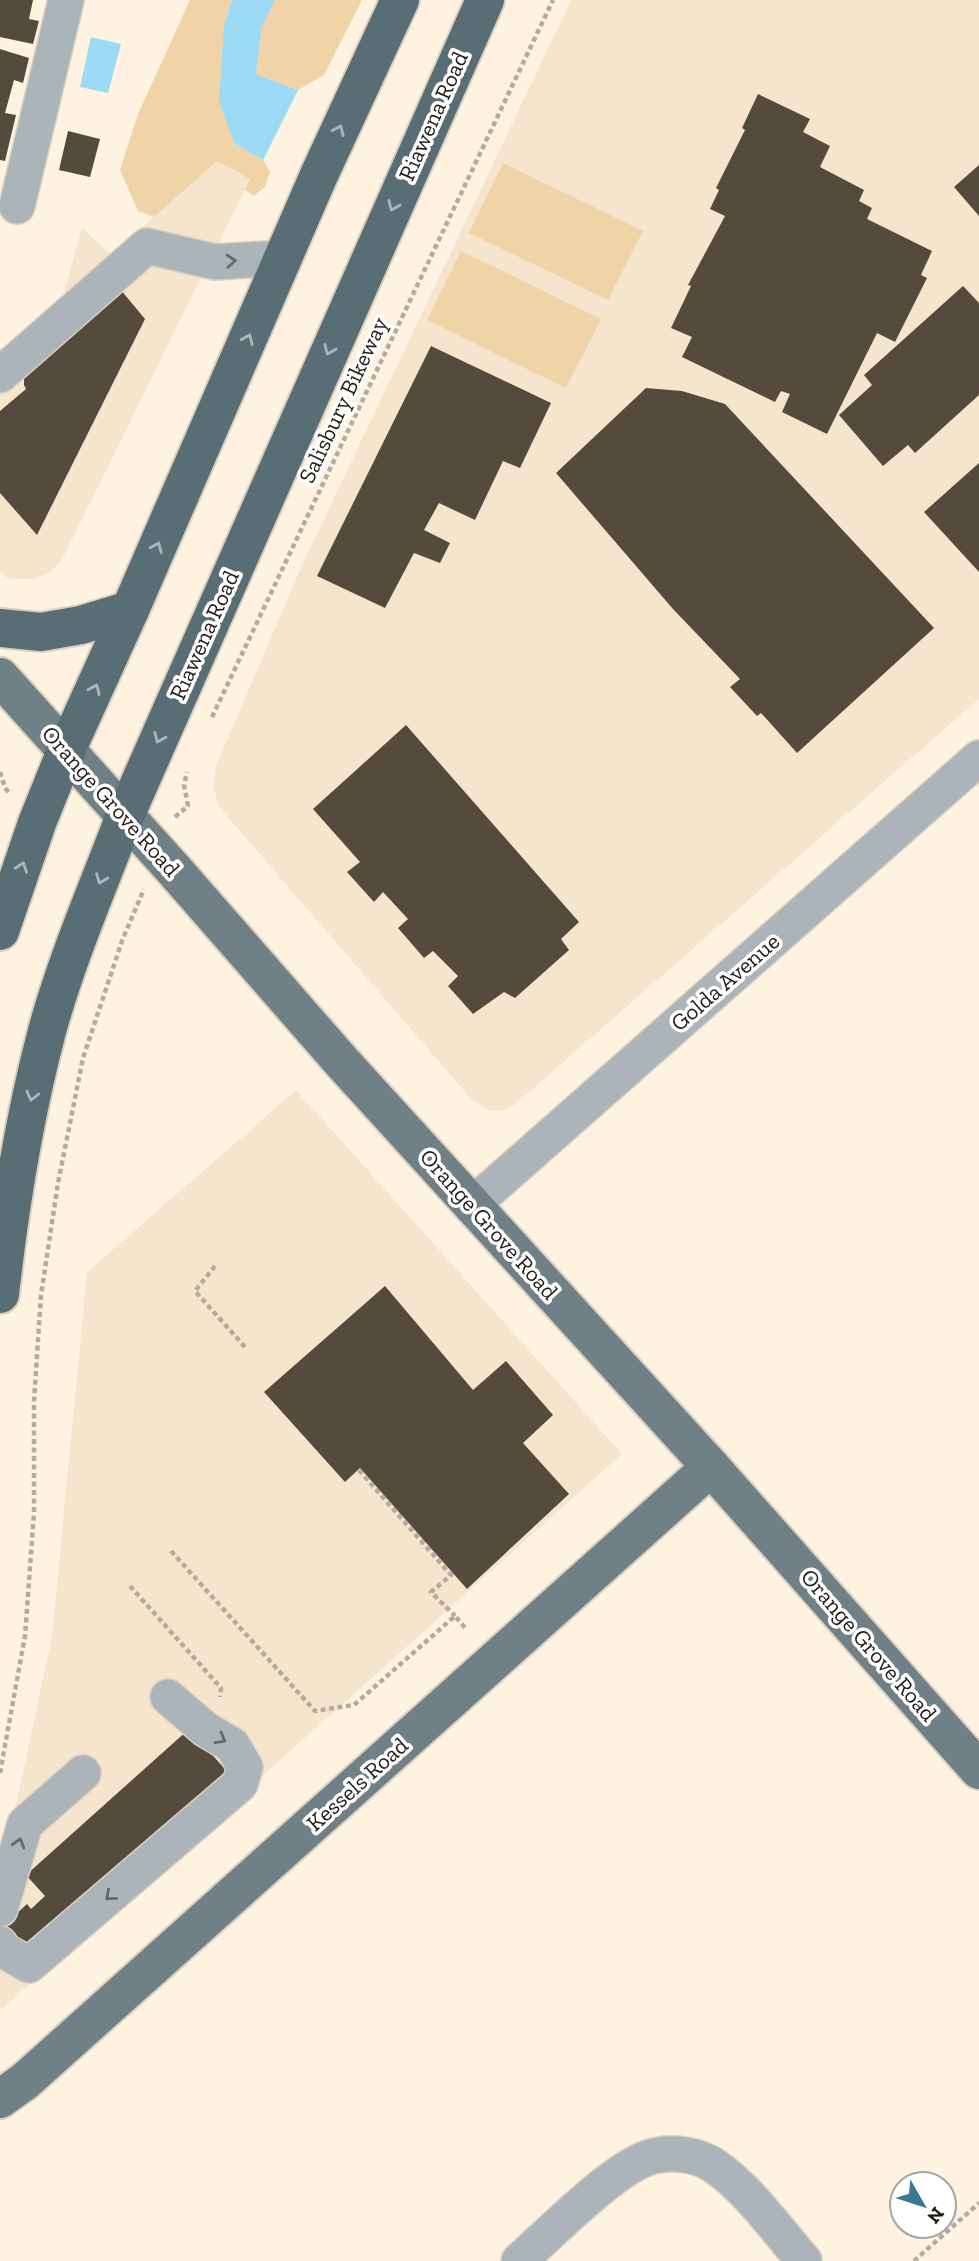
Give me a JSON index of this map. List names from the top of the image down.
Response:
{
  "streets": {
    "highway": ["Riawena Road"],
    "main road": ["Orange Grove Road", "Kessels Road"],
    "street": ["Golda Avenue"],
    "path": ["Salisbury Bikeway"]
  },
  "crossings": [
    ["Riawena Road", "Orange Grove Road"],
    ["Orange Grove Road", "Golda Avenue"],
    ["Orange Grove Road", "Kessels Road"]
  ],
  "north": "bottom right"
}
